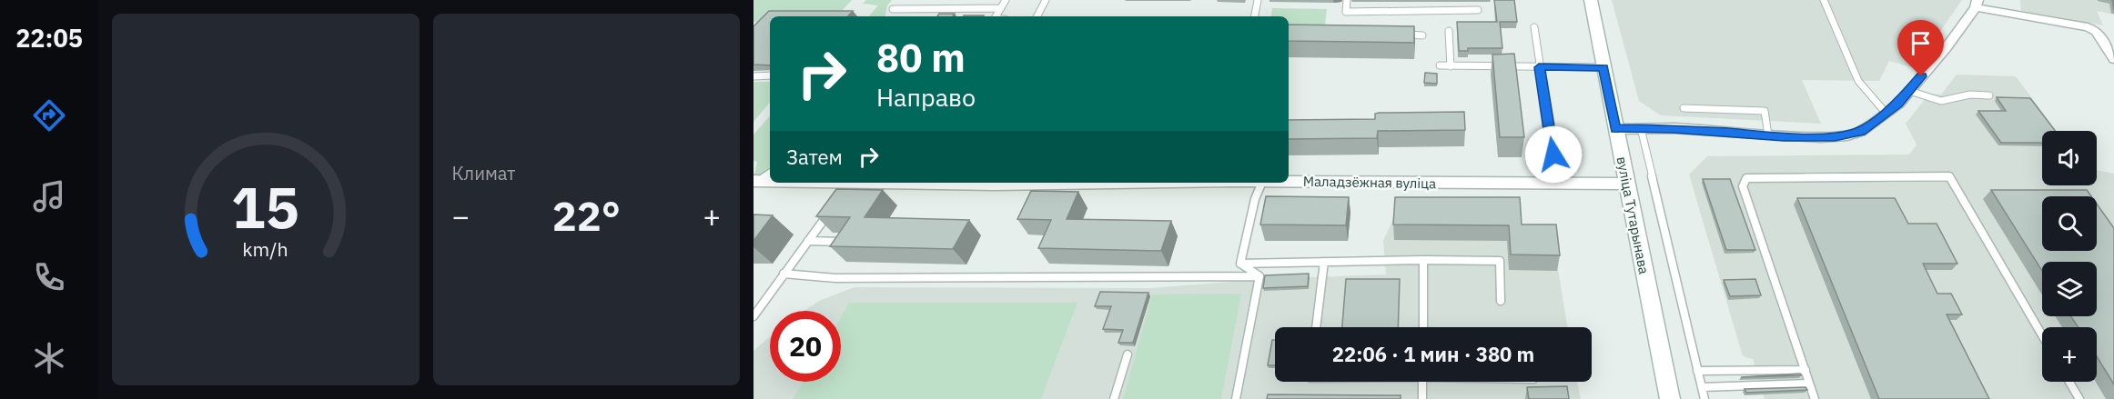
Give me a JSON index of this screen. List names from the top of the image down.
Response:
{
  "streets": {
    "street": ["Маладзёжная вуліца", "вуліца Тутарынава"]
  },
  "crossings": [
    ["Маладзёжная вуліца", "вуліца Тутарынава"]
  ],
  "page": {
    "tabs": "22:05",
    "tile": "Климат",
    "turn": ["80 m", "Направо"],
    "map_buttons": "+",
    "then": "Затем",
    "heat": ["−", "22°", "+"],
    "limit": "20",
    "trip": "22:06 · 1 мин · 380 m",
    "gauge": ["15", "km/h"]
  }
}
